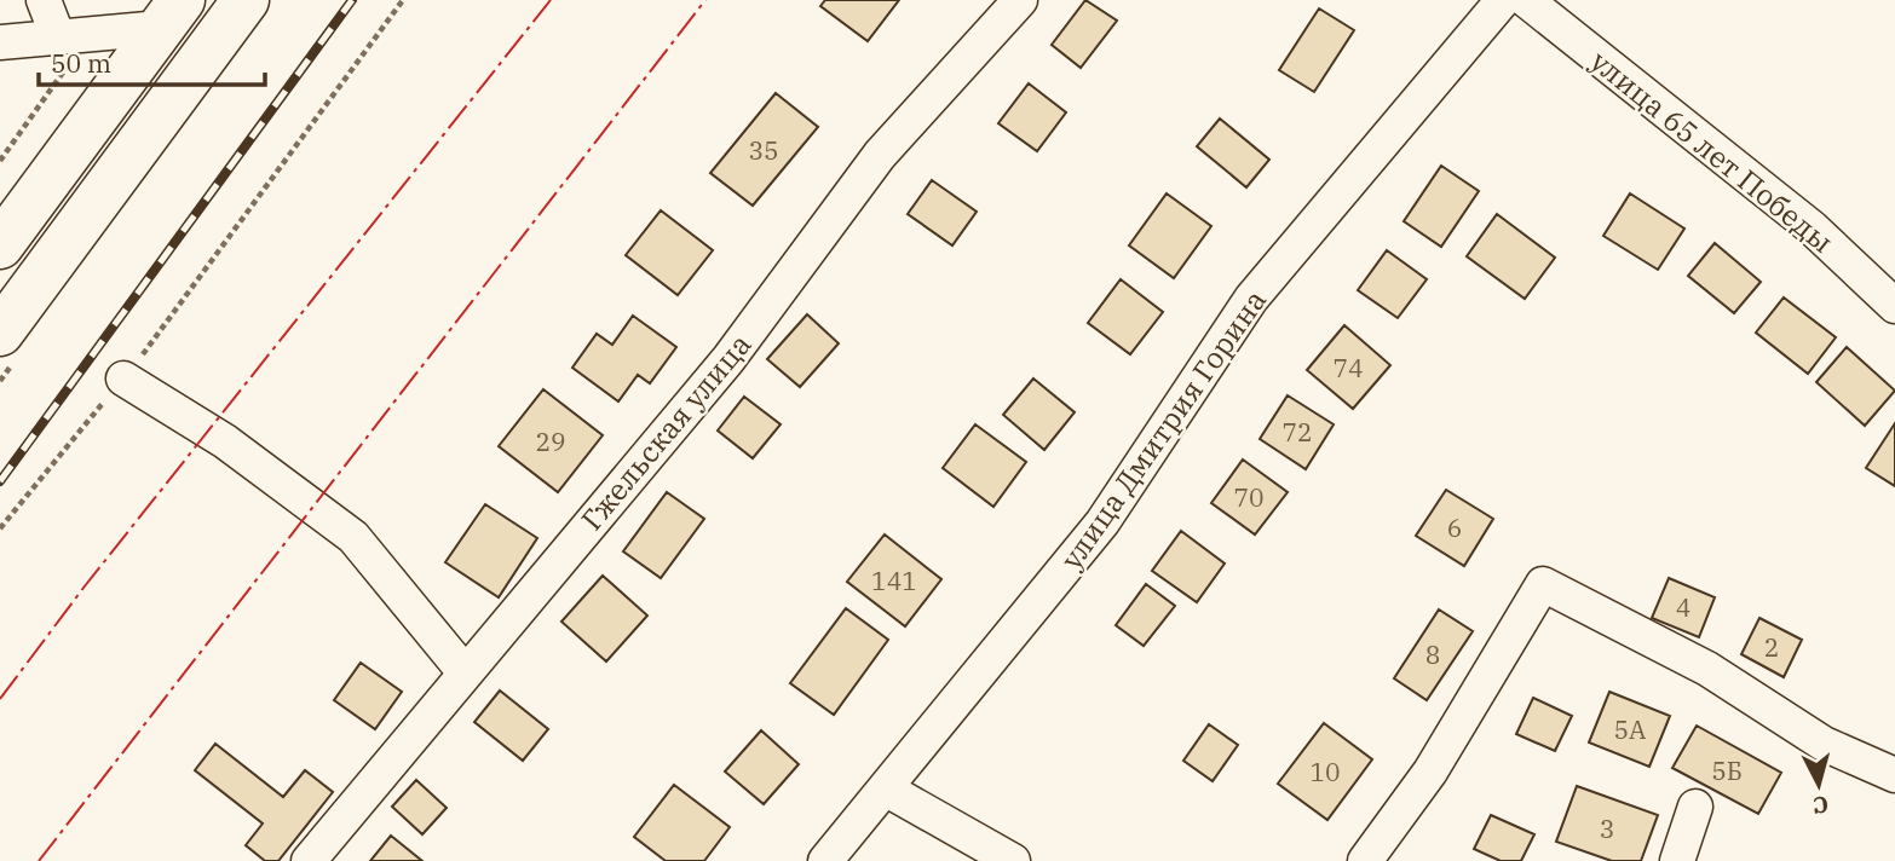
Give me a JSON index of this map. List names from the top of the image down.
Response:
{
  "streets": {
    "street": ["улица 65 лет Победы", "улица Дмитрия Горина", "Гжельская улица"]
  },
  "house_numbers": [
    "35",
    "74",
    "72",
    "29",
    "70",
    "6",
    "141",
    "4",
    "2",
    "8",
    "5А",
    "5Б",
    "10",
    "3"
  ],
  "scale_bar": "50 m",
  "north": "bottom"
}
